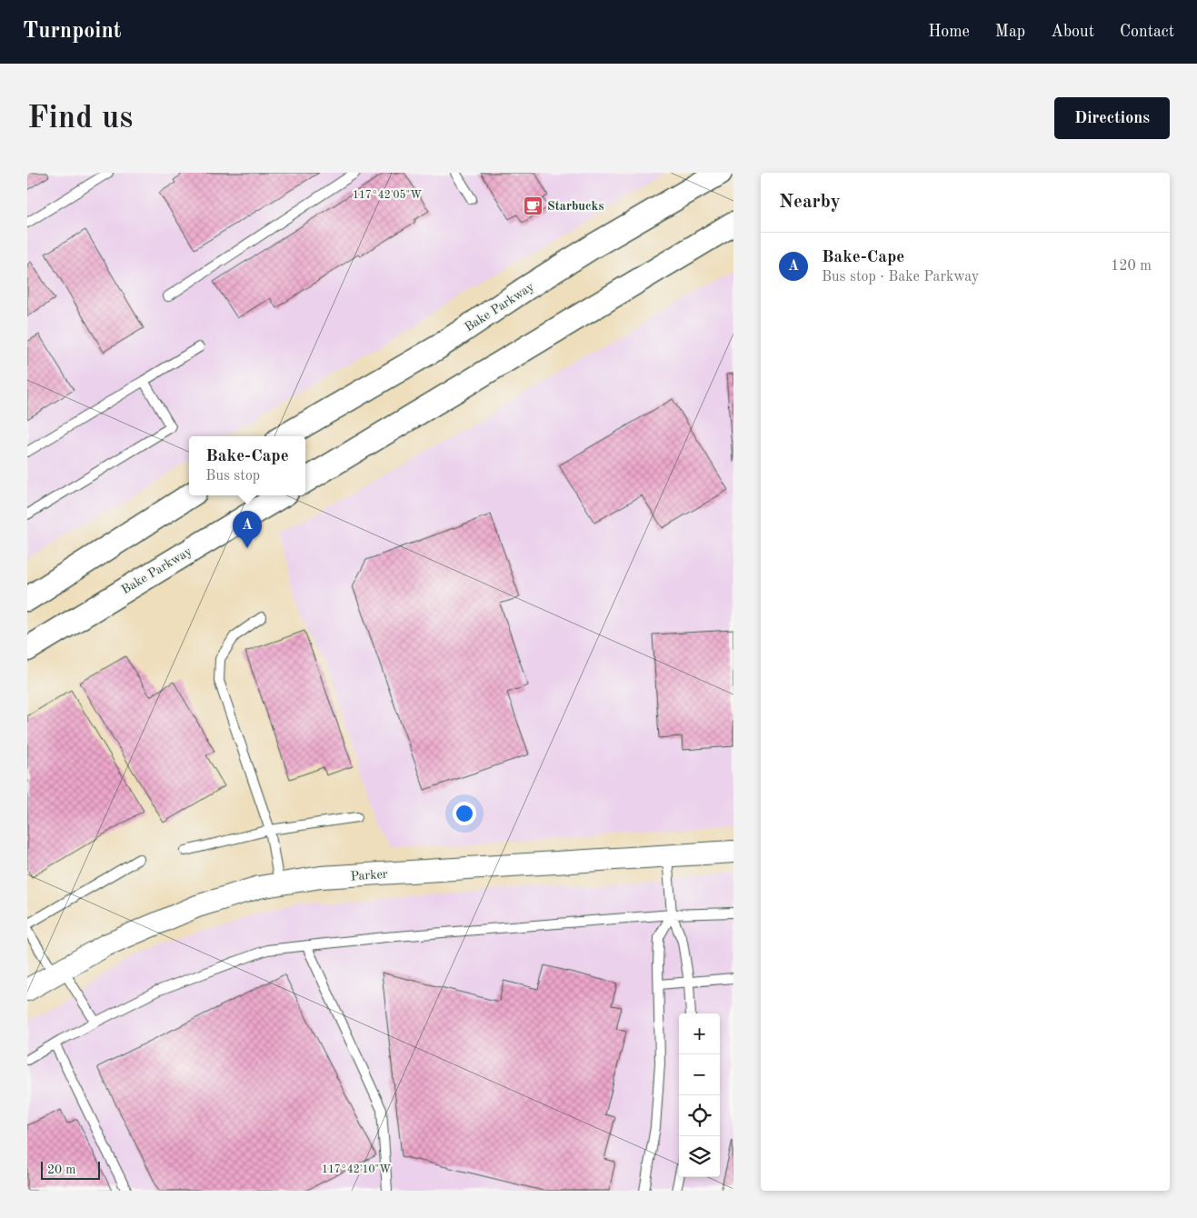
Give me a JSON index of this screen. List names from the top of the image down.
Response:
{
  "streets": {
    "main road": ["Bake Parkway"],
    "street": ["Parker"]
  },
  "places": {
    "cafe": ["Starbucks"]
  },
  "scale_bar": "20 m",
  "page": {
    "header": "Turnpoint",
    "nav": [
      "Home",
      "Map",
      "About",
      "Contact"
    ],
    "buttons": "Directions",
    "title": "Find us",
    "heading": "Nearby",
    "list": [
      {
        "mark": "A",
        "name": "Bake-Cape",
        "note": "Bus stop · Bake Parkway",
        "value": "120 m"
      }
    ],
    "popup": ["Bake-Cape", "Bus stop"],
    "pins": "A",
    "map_buttons": ["+", "−"],
    "scale": "20 m"
  },
  "coordinates": ["117°42'05\"W", "117°42'10\"W"]
}
